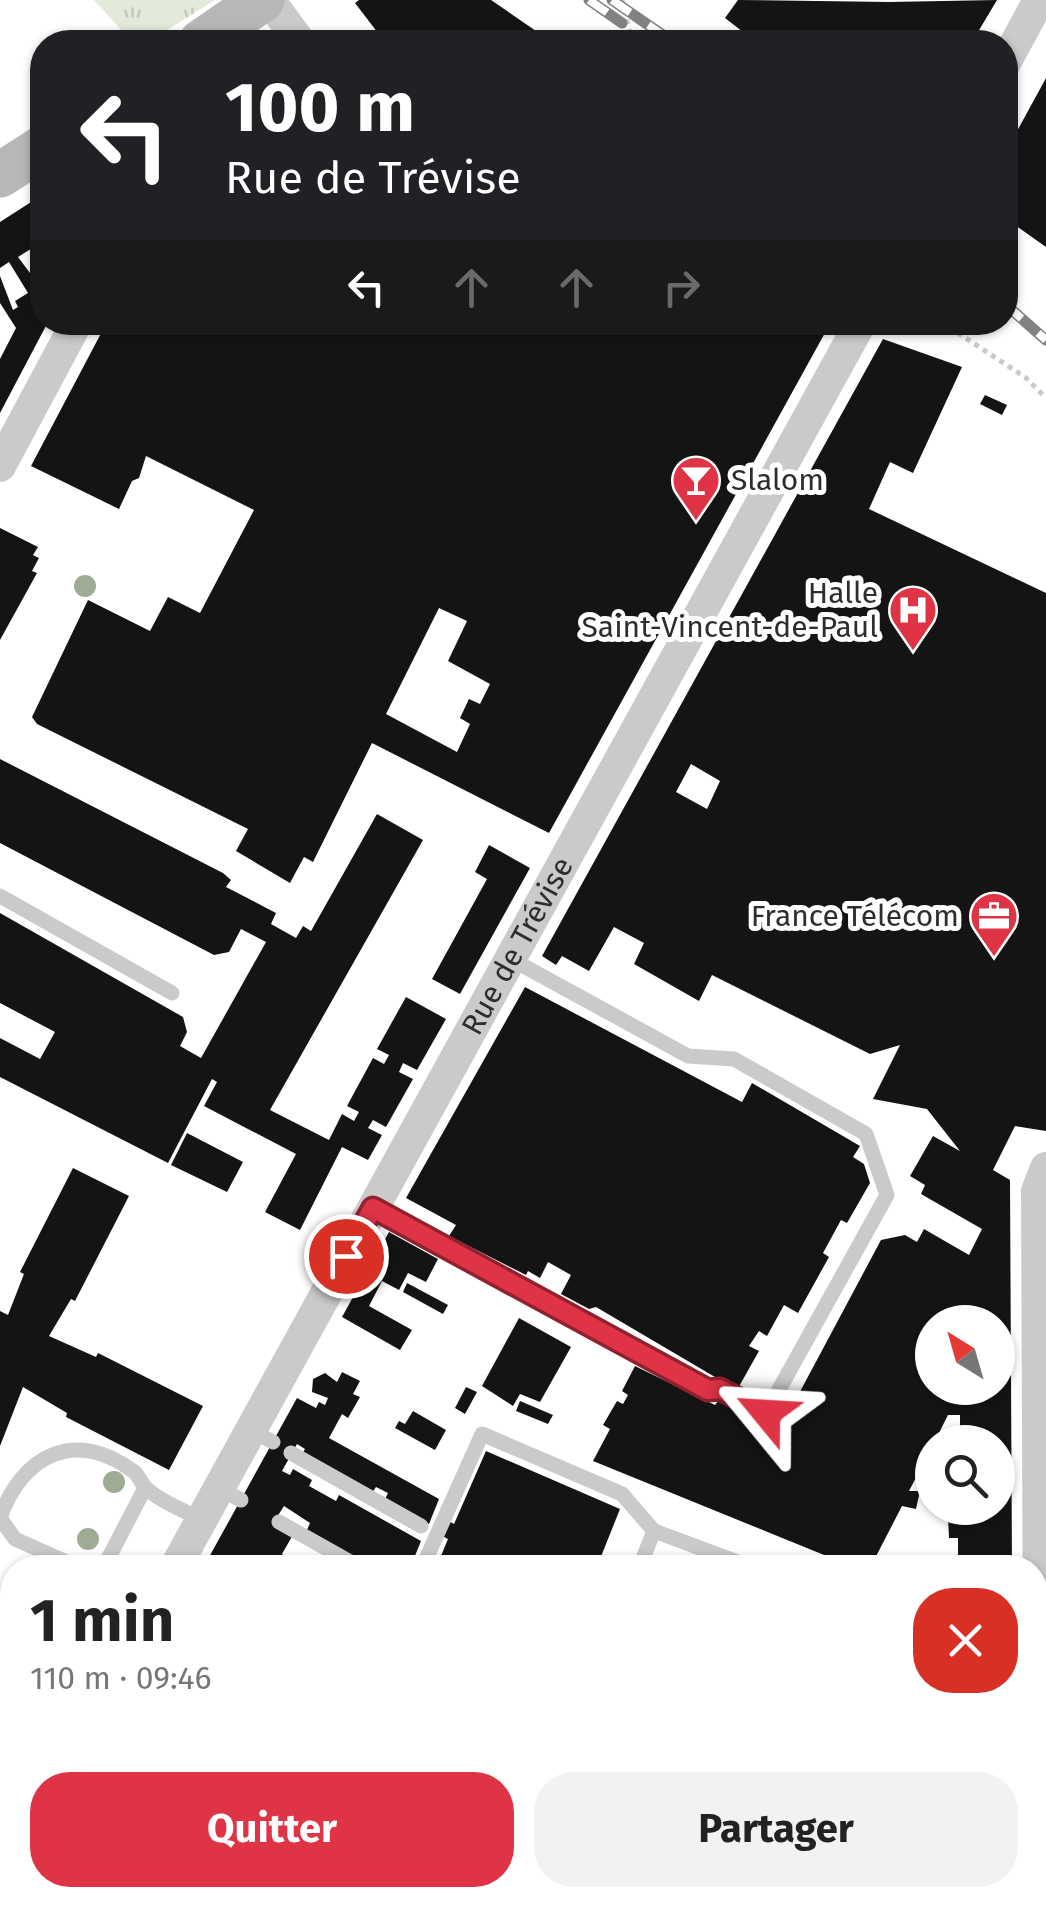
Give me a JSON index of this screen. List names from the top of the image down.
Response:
{
  "streets": {
    "street": ["Rue de Trévise"]
  },
  "places": {
    "bar": ["Slalom"],
    "hospital": ["Halle Saint-Vincent-de-Paul"],
    "office": ["France Télécom"]
  },
  "north": "top left",
  "page": {
    "turn": ["100 m", "Rue de Trévise"],
    "heading": ["1 min", "110 m · 09:46"],
    "buttons": ["Quitter", "Partager"]
  }
}
